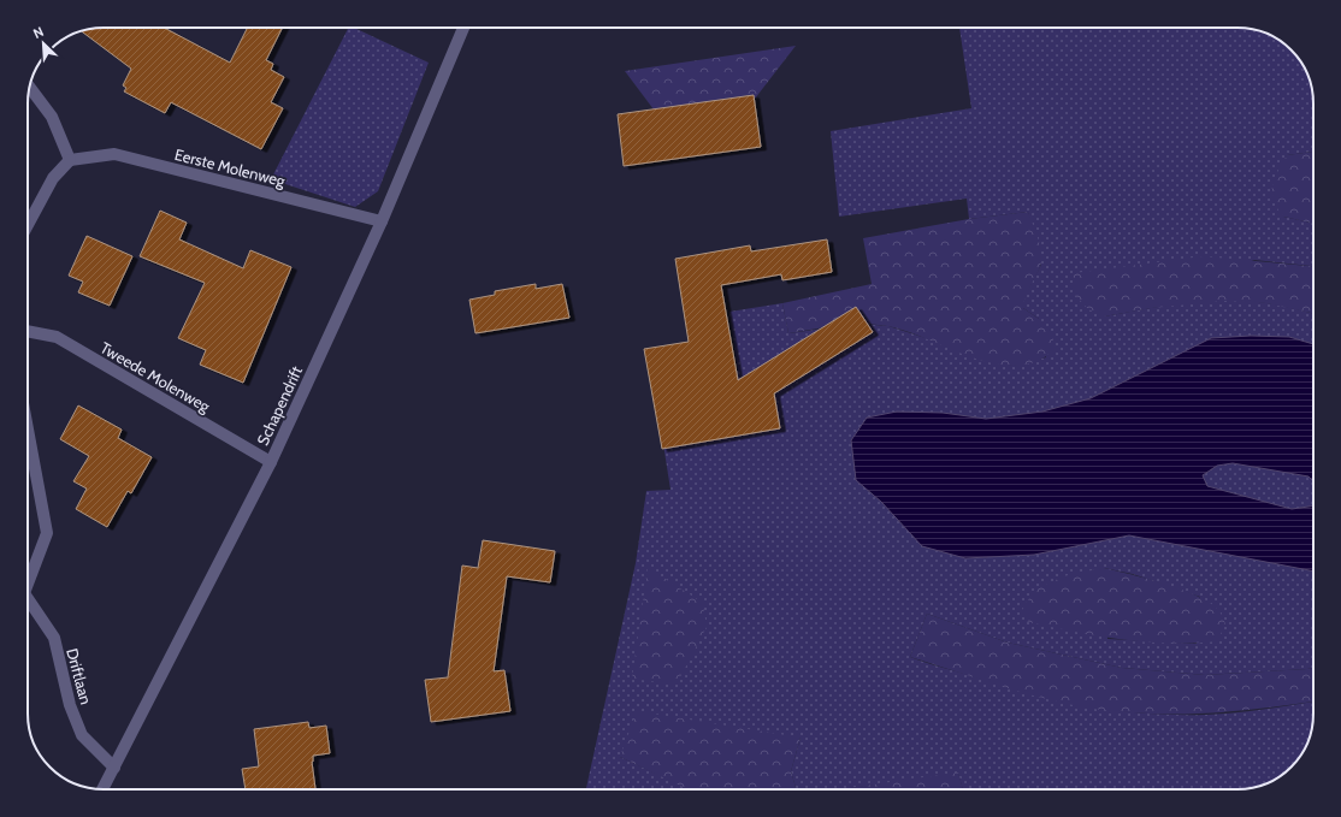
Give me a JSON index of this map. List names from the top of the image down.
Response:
{
  "streets": {
    "street": [
      "Eerste Molenweg",
      "Tweede Molenweg",
      "Schapendrift",
      "Driftlaan"
    ]
  },
  "crossings": [
    ["Eerste Molenweg", "Schapendrift"],
    ["Tweede Molenweg", "Schapendrift"],
    ["Schapendrift", "Driftlaan"]
  ],
  "north": "top left"
}
